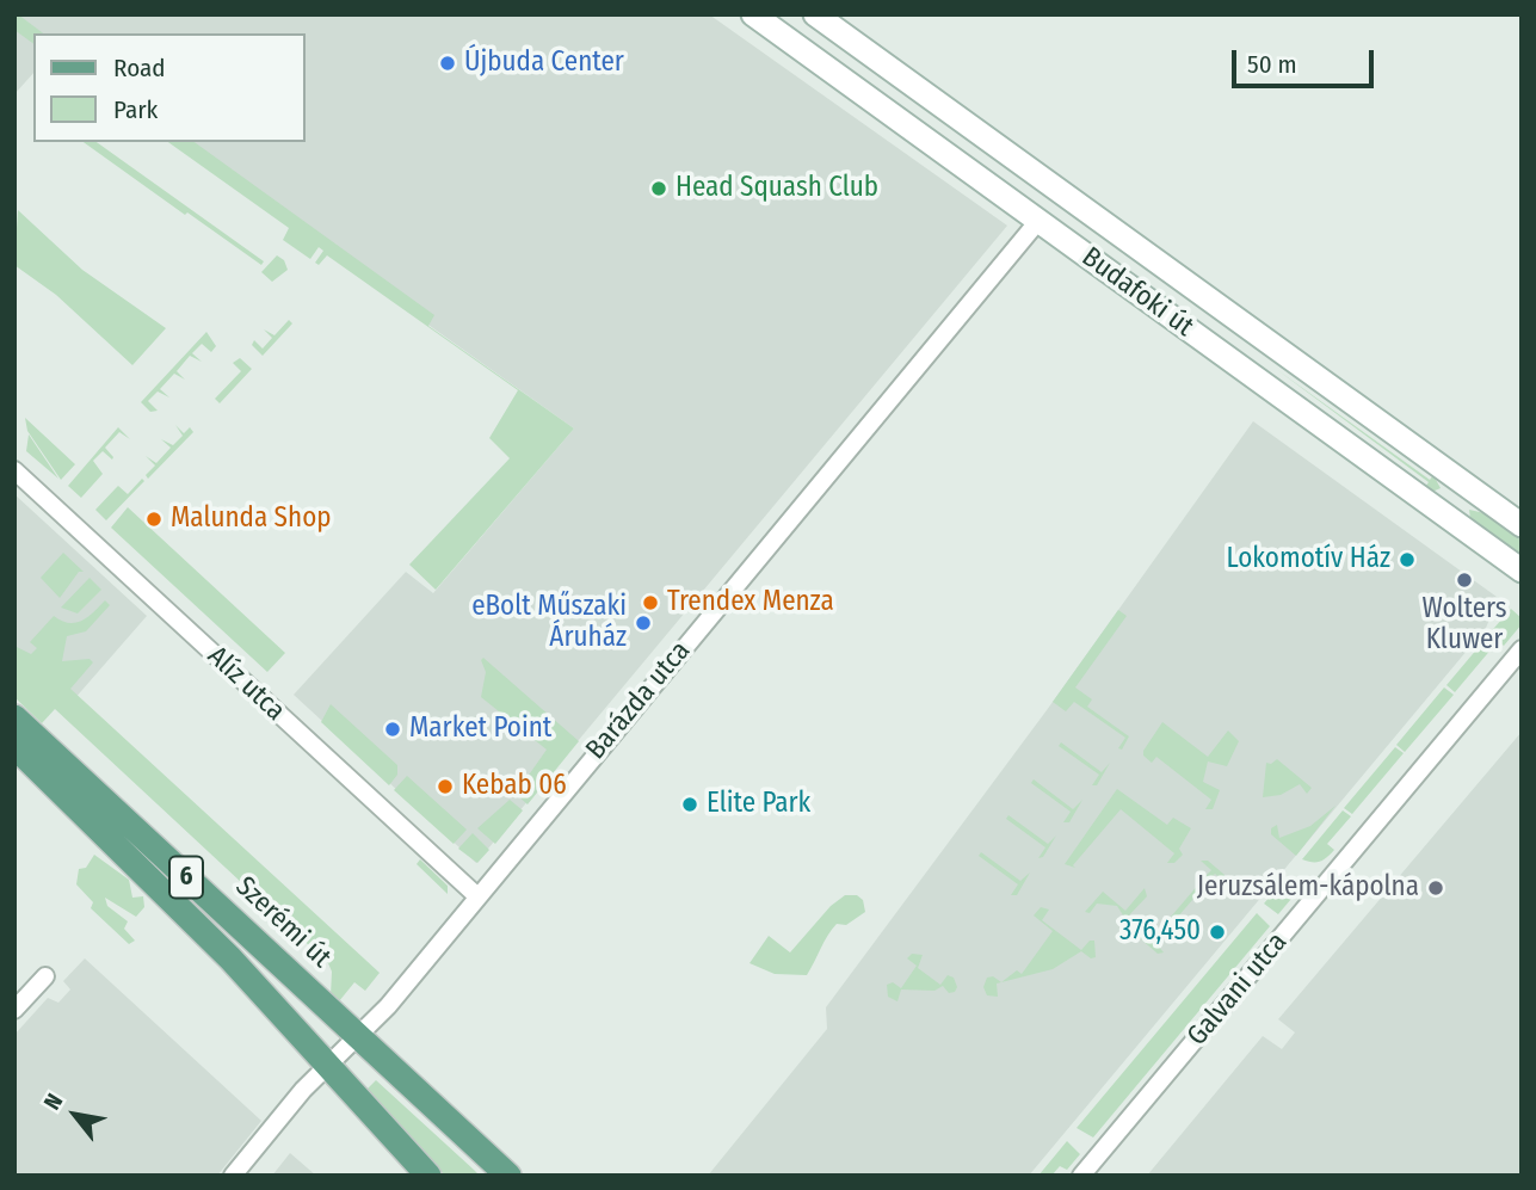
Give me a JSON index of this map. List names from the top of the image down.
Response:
{
  "streets": {
    "main road": ["Budafoki út", "6", "Szerémi út"],
    "street": ["Alíz utca", "Barázda utca", "Galvani utca"]
  },
  "crossings": [
    ["Budafoki út", "Barázda utca"],
    ["Alíz utca", "Barázda utca"],
    ["Barázda utca", "6"],
    ["Barázda utca", "Szerémi út"]
  ],
  "places": [
    "Újbuda Center",
    "Head Squash Club",
    "Malunda Shop",
    "Lokomotív Ház",
    "Wolters Kluwer",
    "Trendex Menza",
    "eBolt Műszaki Áruház",
    "Market Point",
    "Kebab 06",
    "Elite Park",
    "Jeruzsálem-kápolna",
    "376,450"
  ],
  "legend": ["Road", "Park"],
  "scale_bar": "50 m",
  "north": "top left"
}
